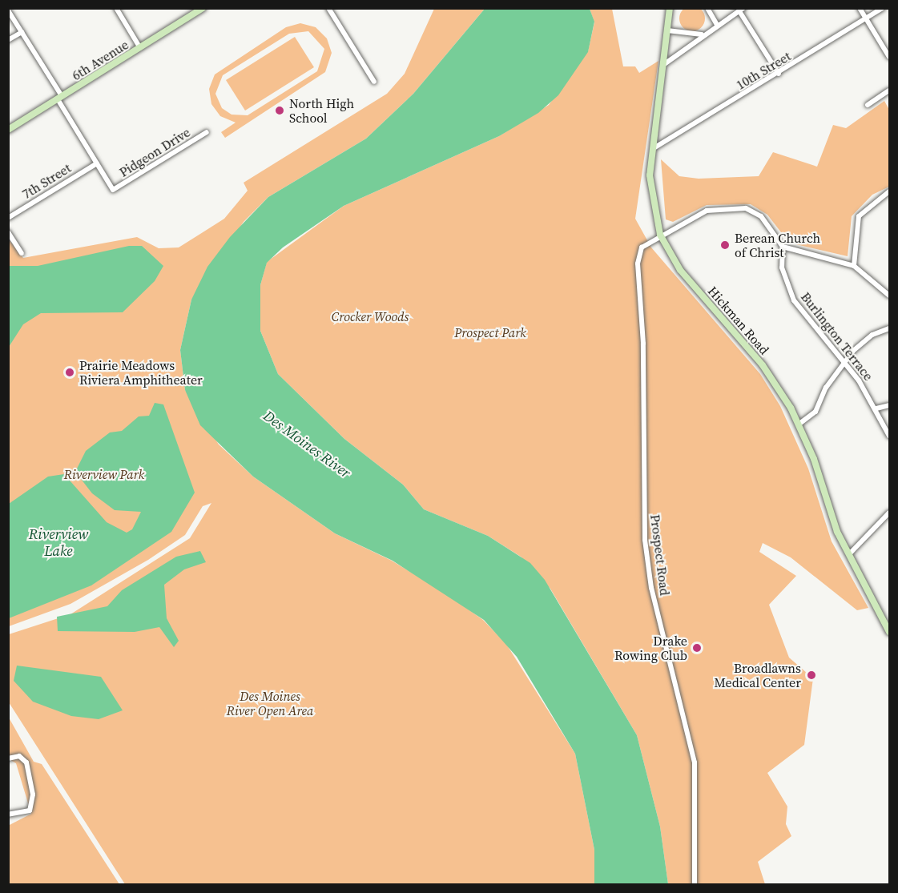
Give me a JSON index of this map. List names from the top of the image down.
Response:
{
  "streets": {
    "main road": ["6th Avenue", "Hickman Road"],
    "street": [
      "10th Street",
      "Pidgeon Drive",
      "7th Street",
      "Burlington Terrace",
      "Prospect Road"
    ]
  },
  "crossings": [
    ["10th Street", "Hickman Road"],
    ["Pidgeon Drive", "7th Street"],
    ["Hickman Road", "Prospect Road"],
    ["Burlington Terrace", "Prospect Road"]
  ],
  "water": ["Des Moines River", "Riverview Lake"],
  "parks": [
    "Crocker Woods",
    "Prospect Park",
    "Riverview Park",
    "Des Moines River Open Area"
  ],
  "places": [
    "North High School",
    "Berean Church of Christ",
    "Prairie Meadows Riviera Amphitheater",
    "Drake Rowing Club",
    "Broadlawns Medical Center"
  ]
}
